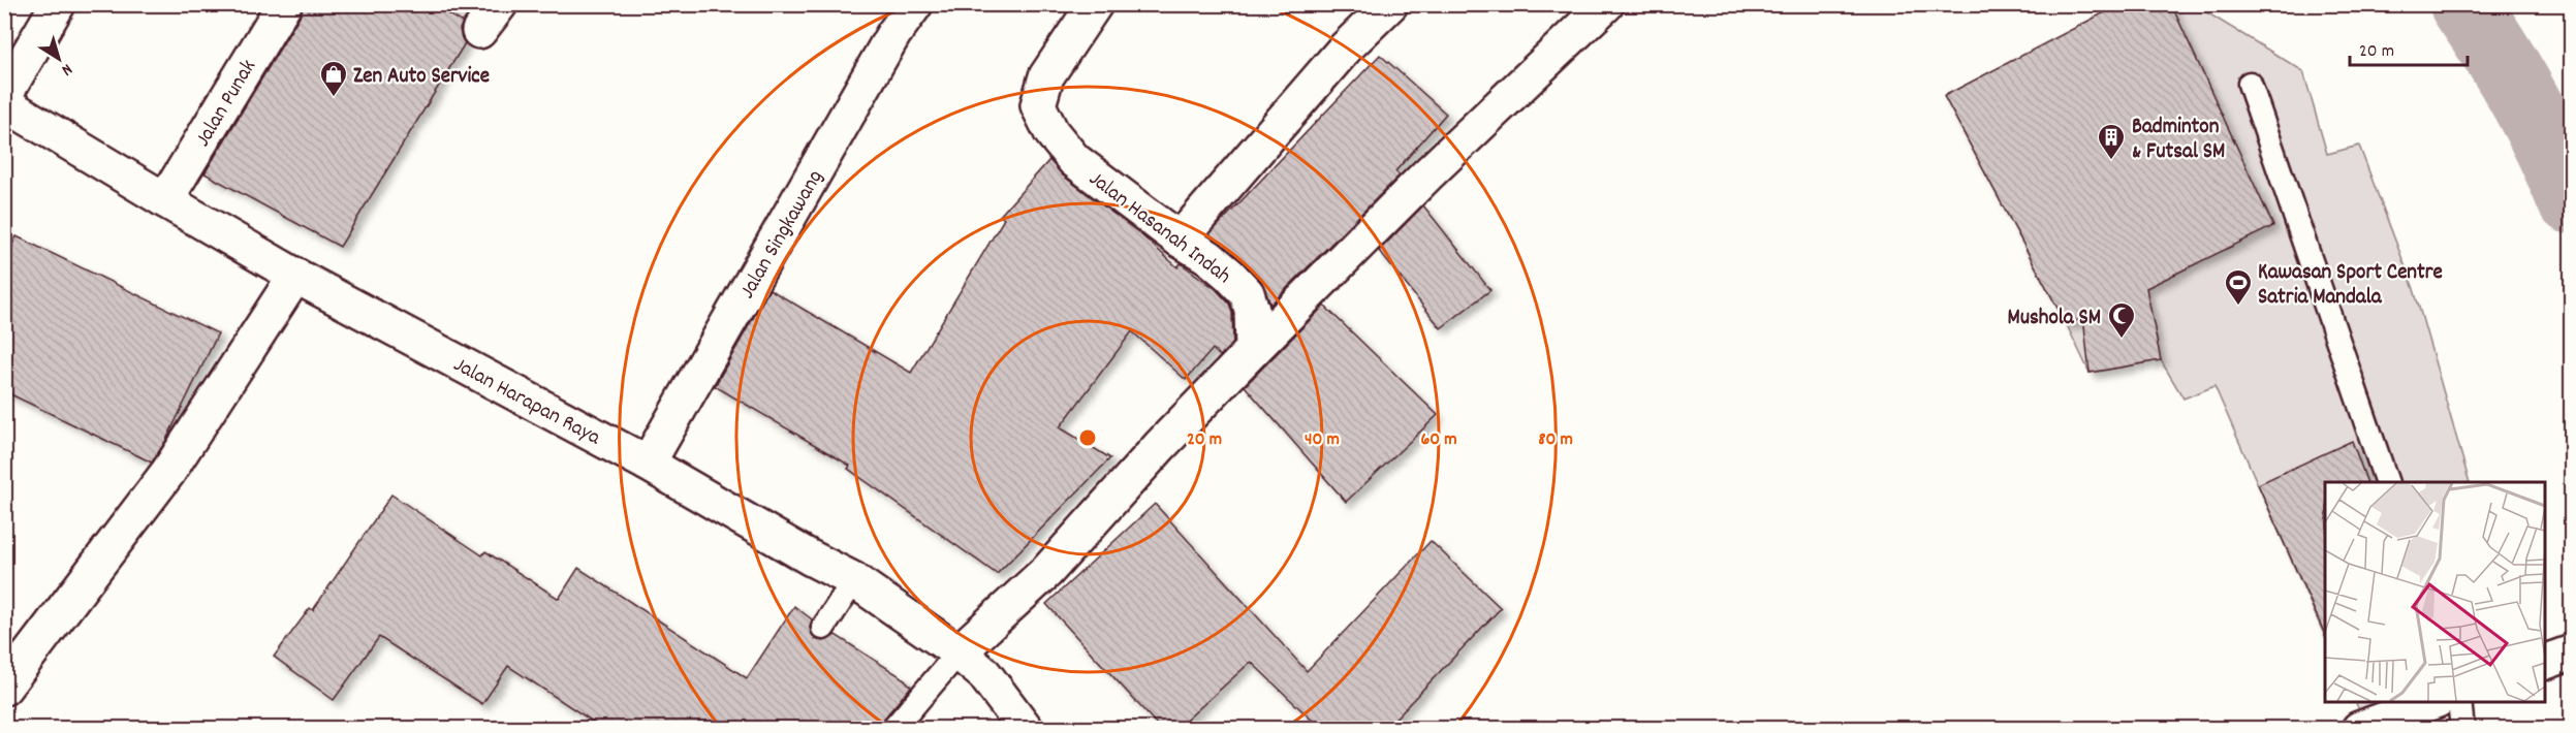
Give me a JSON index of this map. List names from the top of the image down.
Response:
{
  "streets": {
    "street": [
      "Jalan Punak",
      "Jalan Hasanah Indah",
      "Jalan Singkawang",
      "Jalan Harapan Raya"
    ]
  },
  "crossings": [
    ["Jalan Punak", "Jalan Harapan Raya"],
    ["Jalan Singkawang", "Jalan Harapan Raya"]
  ],
  "places": {
    "shop": ["Zen Auto Service"],
    "building": ["Badminton & Futsal SM"],
    "sports": ["Kawasan Sport Centre Satria Mandala"],
    "mosque": ["Mushola SM"]
  },
  "scale_bar": "20 m",
  "north": "bottom right",
  "rings": [
    "20 m",
    "40 m",
    "60 m",
    "80 m"
  ]
}
